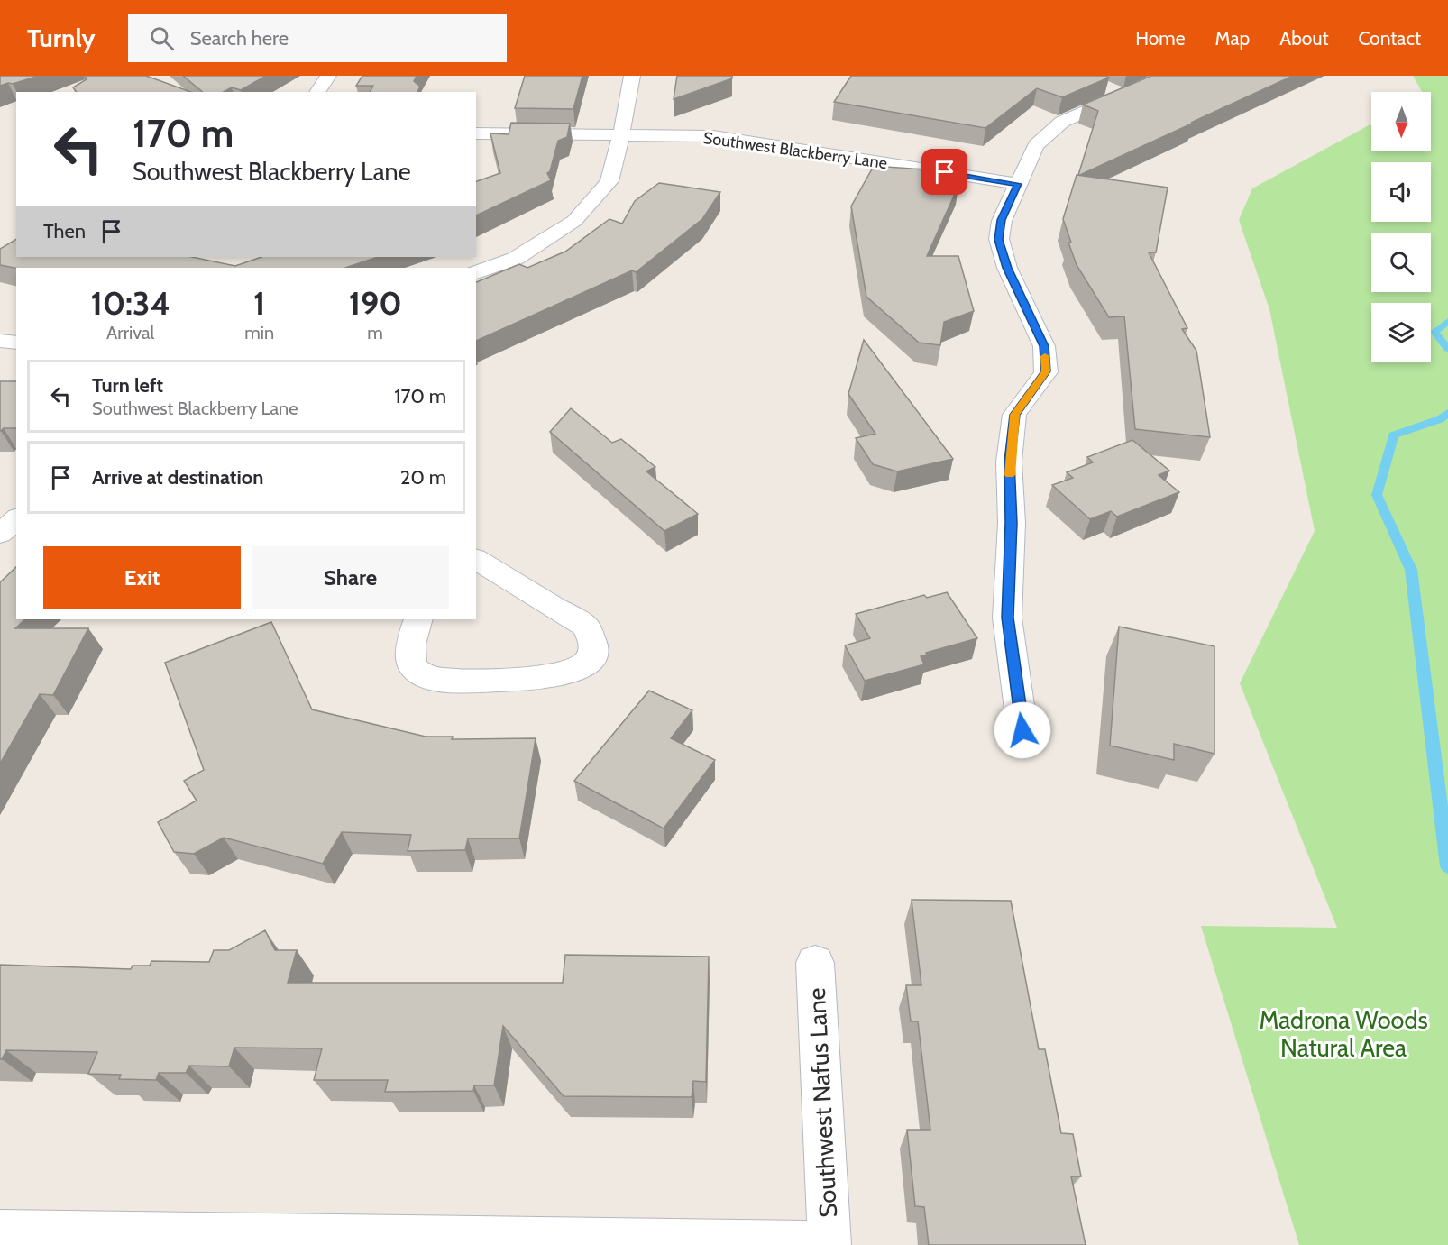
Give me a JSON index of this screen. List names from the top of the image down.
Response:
{
  "streets": {
    "street": ["Southwest Blackberry Lane", "Southwest Nafus Lane"]
  },
  "parks": ["Madrona Woods Natural Area"],
  "north": "bottom",
  "page": {
    "header": "Turnly",
    "search": "Search here",
    "nav": [
      "Home",
      "Map",
      "About",
      "Contact"
    ],
    "turn": ["170 m", "Southwest Blackberry Lane"],
    "then": "Then",
    "eta": [
      "10:34",
      "Arrival",
      "1",
      "min",
      "190",
      "m"
    ],
    "list": [
      {
        "name": "Turn left",
        "note": "Southwest Blackberry Lane",
        "value": "170 m"
      },
      {
        "name": "Arrive at destination",
        "value": "20 m"
      }
    ],
    "buttons": ["Exit", "Share"]
  }
}
